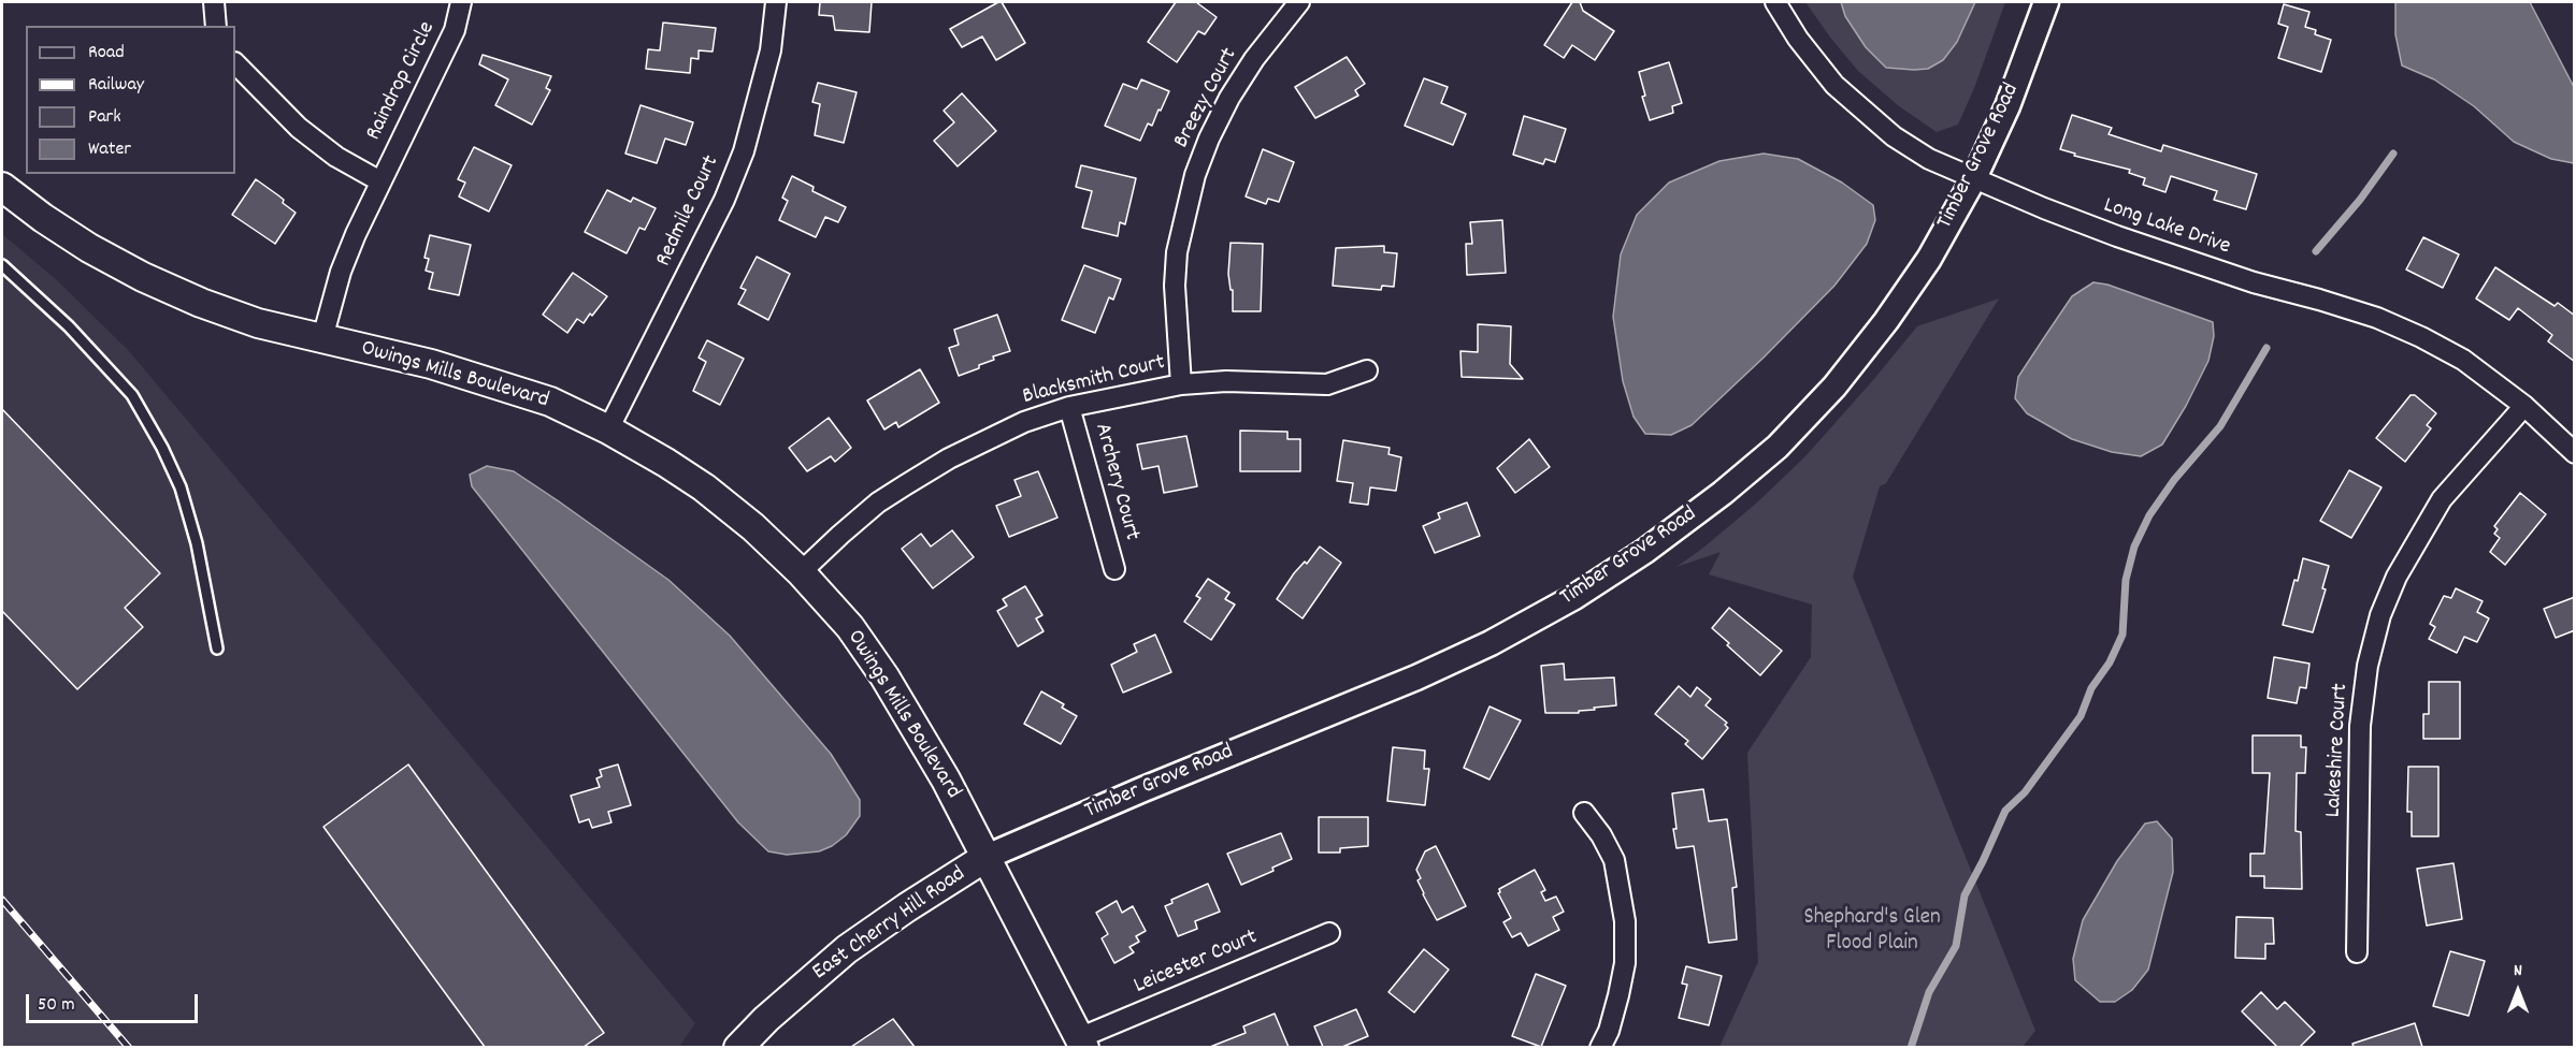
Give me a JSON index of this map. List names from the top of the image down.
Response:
{
  "streets": {
    "main road": ["Owings Mills Boulevard", "East Cherry Hill Road"],
    "street": [
      "Raindrop Circle",
      "Breezy Court",
      "Timber Grove Road",
      "Redmile Court",
      "Long Lake Drive",
      "Blacksmith Court",
      "Archery Court",
      "Lakeshire Court",
      "Leicester Court"
    ]
  },
  "crossings": [
    ["Raindrop Circle", "Owings Mills Boulevard"],
    ["Breezy Court", "Blacksmith Court"],
    ["Timber Grove Road", "Long Lake Drive"],
    ["Timber Grove Road", "Owings Mills Boulevard"],
    ["Timber Grove Road", "East Cherry Hill Road"],
    ["Redmile Court", "Owings Mills Boulevard"],
    ["Long Lake Drive", "Lakeshire Court"],
    ["Owings Mills Boulevard", "Blacksmith Court"],
    ["Owings Mills Boulevard", "East Cherry Hill Road"],
    ["Owings Mills Boulevard", "Leicester Court"],
    ["Blacksmith Court", "Archery Court"]
  ],
  "parks": ["Shephard's Glen Flood Plain"],
  "legend": [
    "Road",
    "Railway",
    "Park",
    "Water"
  ],
  "scale_bar": "50 m",
  "north": "top"
}
